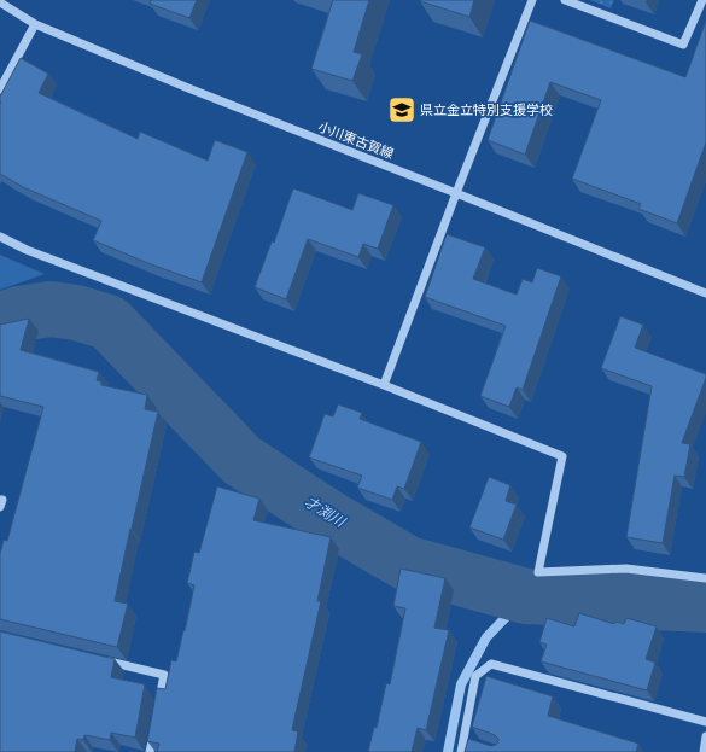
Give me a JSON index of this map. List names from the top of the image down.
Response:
{
  "streets": {
    "street": ["小川東古賀線"]
  },
  "water": ["才渕川"],
  "places": {
    "school or university": ["県立金立特別支援学校"]
  }
}
